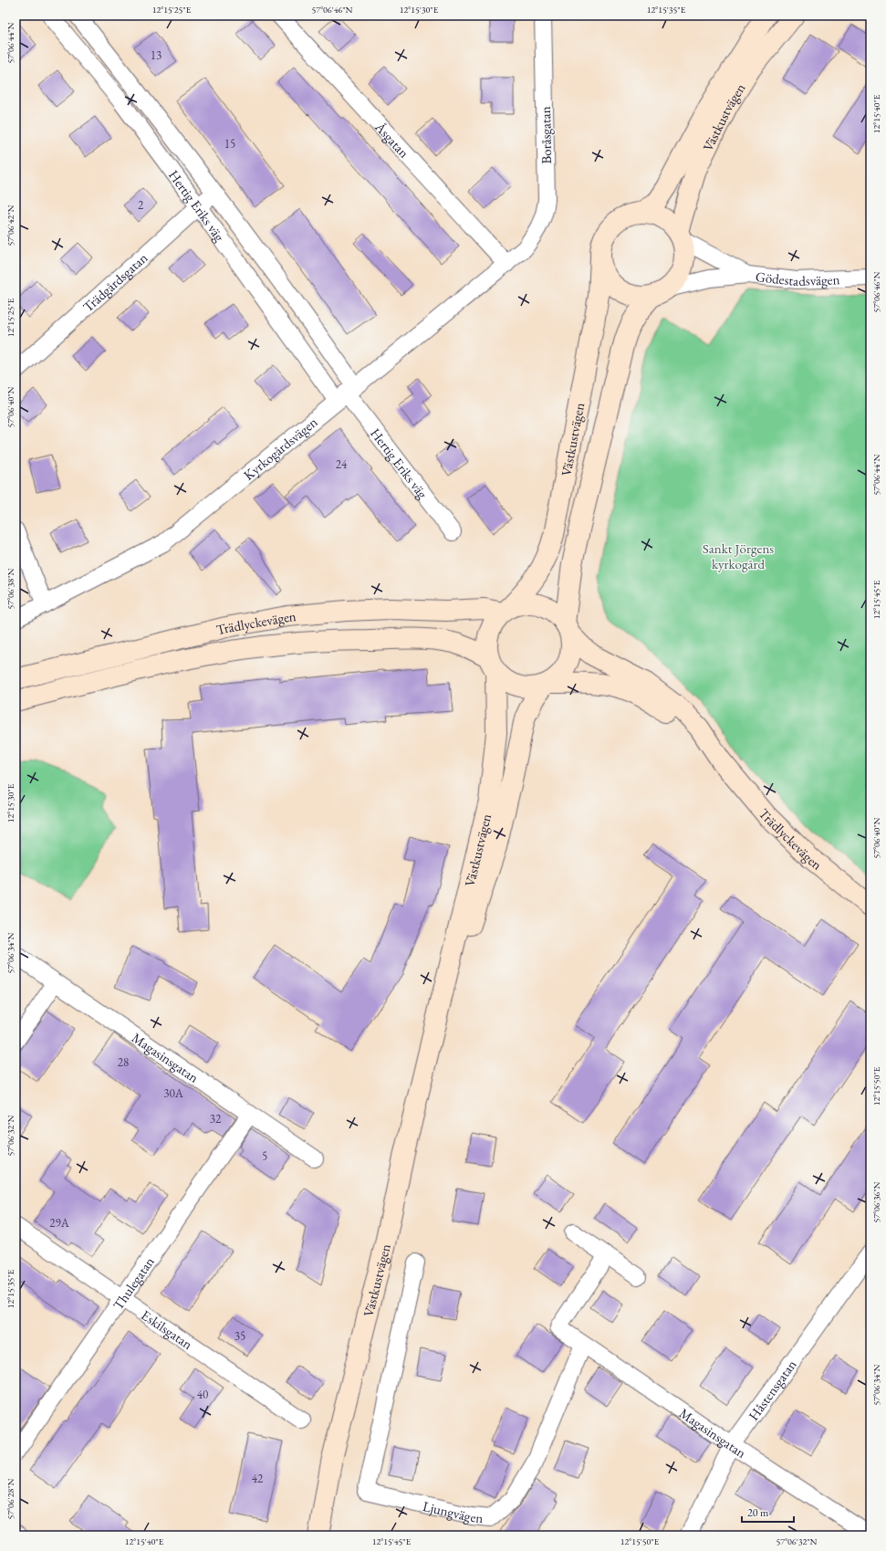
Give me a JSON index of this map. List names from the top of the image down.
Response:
{
  "streets": {
    "street": [
      "Västkustvägen",
      "Boråsgatan",
      "Åsgatan",
      "Hertig Eriks väg",
      "Gödestadsvägen",
      "Trädgårdsgatan",
      "Kyrkogårdsvägen",
      "Trädlyckevägen",
      "Magasinsgatan",
      "Thulegatan",
      "Eskilsgatan",
      "Håstensgatan",
      "Ljungvägen"
    ]
  },
  "crossings": [
    ["Västkustvägen", "Gödestadsvägen"],
    ["Västkustvägen", "Trädlyckevägen"],
    ["Boråsgatan", "Kyrkogårdsvägen"],
    ["Åsgatan", "Kyrkogårdsvägen"],
    ["Hertig Eriks väg", "Trädgårdsgatan"],
    ["Hertig Eriks väg", "Kyrkogårdsvägen"],
    ["Magasinsgatan", "Thulegatan"],
    ["Magasinsgatan", "Håstensgatan"],
    ["Magasinsgatan", "Ljungvägen"],
    ["Thulegatan", "Eskilsgatan"]
  ],
  "parks": ["Sankt Jörgens kyrkogård"],
  "house_numbers": [
    "13",
    "15",
    "2",
    "24",
    "28",
    "30A",
    "32",
    "5",
    "29A",
    "35",
    "40",
    "42"
  ],
  "scale_bar": "20 m",
  "coordinates": [
    "12°15'25\"E",
    "57°06'46\"N",
    "12°15'30\"E",
    "12°15'35\"E",
    "57°06'44\"N",
    "12°15'40\"E",
    "57°06'42\"N",
    "57°06'40\"N",
    "57°06'38\"N",
    "12°15'45\"E",
    "57°06'34\"N",
    "12°15'50\"E",
    "57°06'32\"N",
    "57°06'36\"N",
    "57°06'28\"N"
  ]
}
